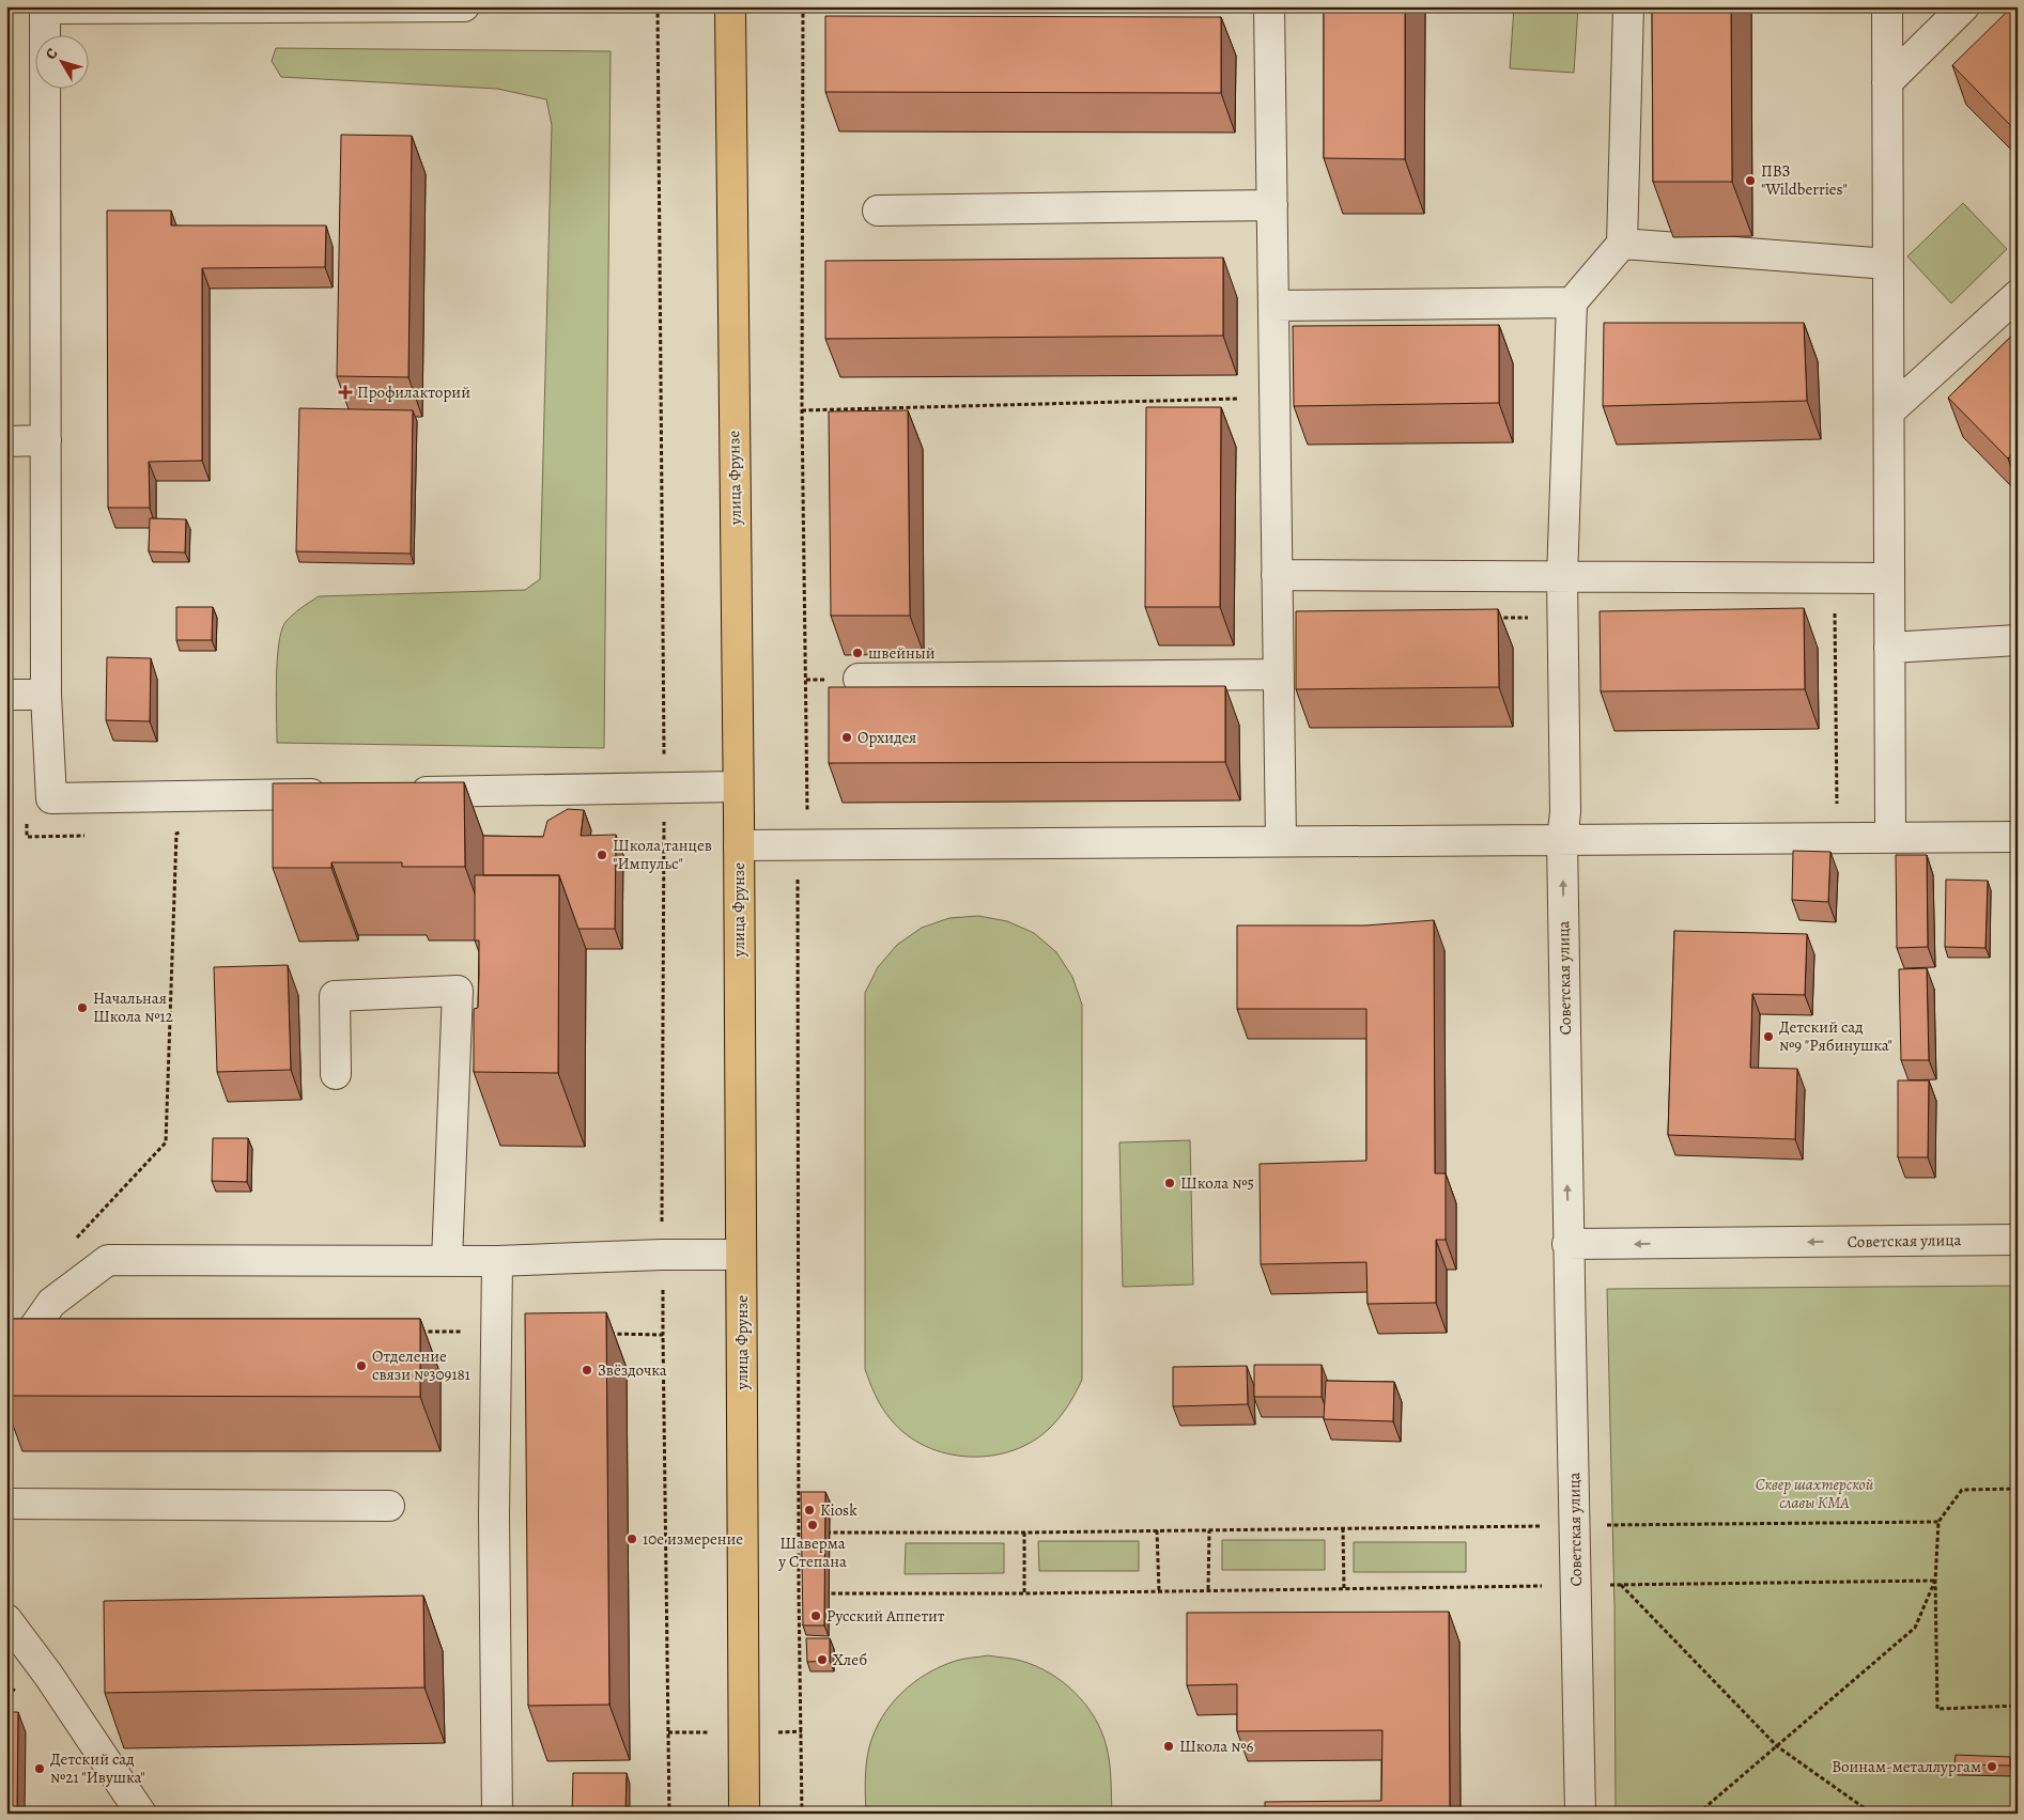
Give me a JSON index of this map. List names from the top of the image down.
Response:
{
  "streets": {
    "main road": ["улица Фрунзе"],
    "street": ["Советская улица"]
  },
  "parks": ["Сквер шахтерской славы КМА"],
  "places": {
    "other": [
      "ПВЗ \"Wildberries\"",
      "швейный",
      "Орхидея",
      "Школа танцев \"Импульс\"",
      "Начальная Школа №12",
      "Детский сад №9 \"Рябинушка\"",
      "Школа №5",
      "Отделение связи №309181",
      "Звёздочка",
      "Kiosk",
      "Шаверма у Степана",
      "10е измерение",
      "Русский Аппетит",
      "Хлеб",
      "Школа №6",
      "Воинам-металлургам",
      "Детский сад №21 \"Ивушка\""
    ],
    "health": ["Профилакторий"]
  },
  "north": "top left"
}
